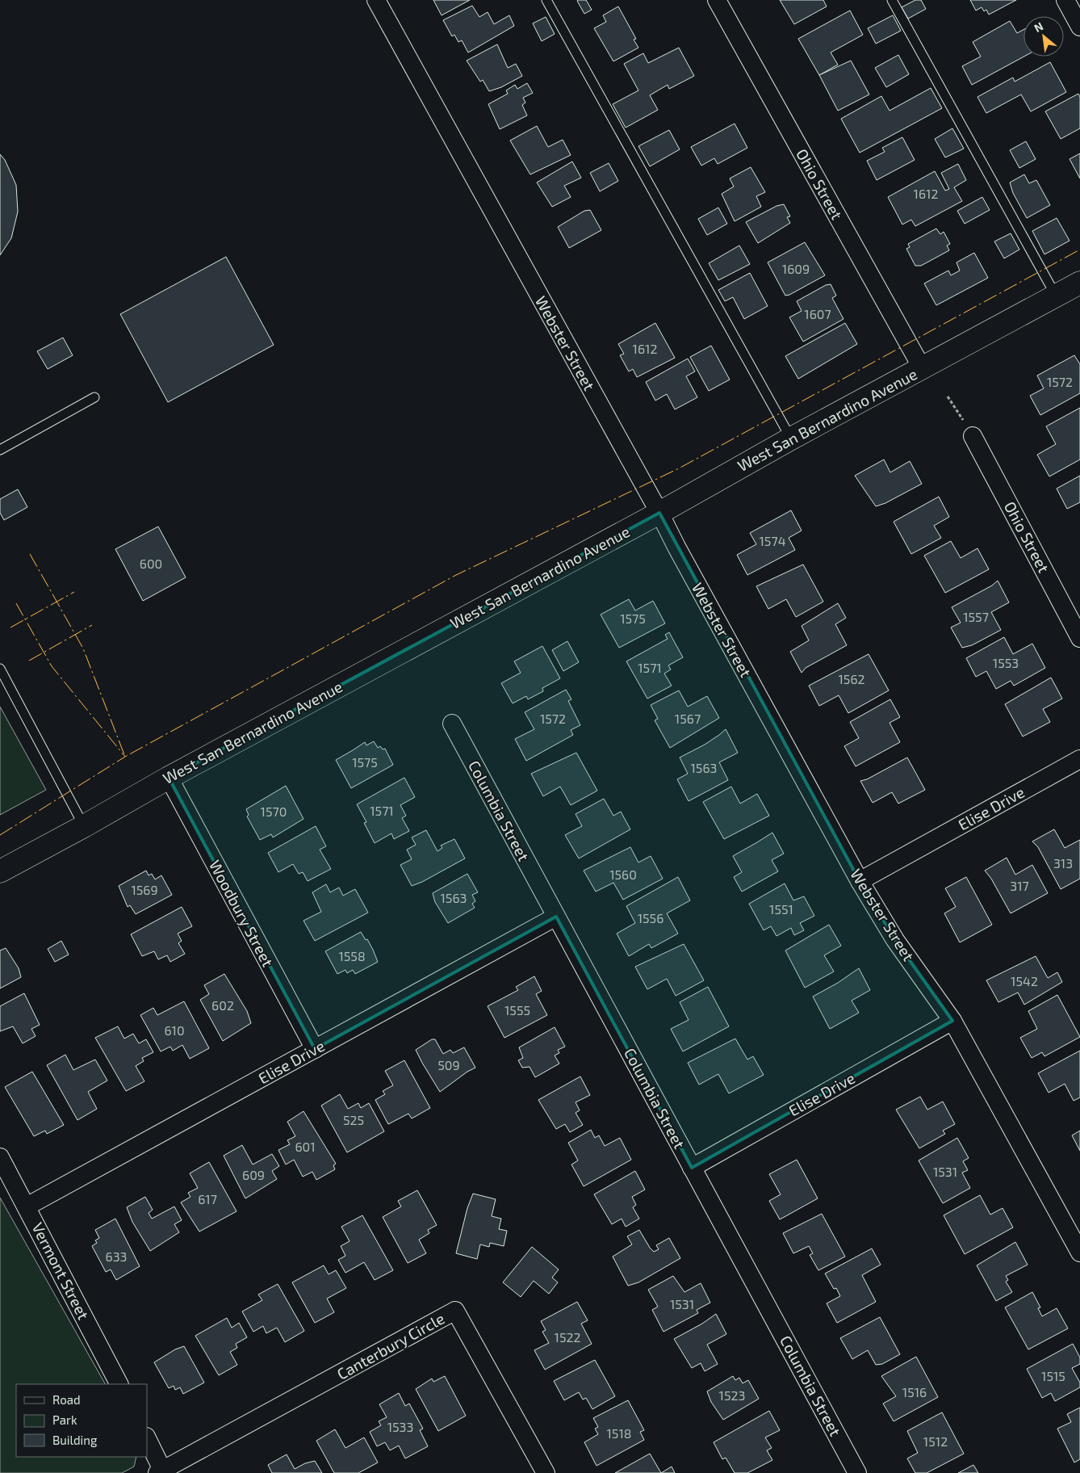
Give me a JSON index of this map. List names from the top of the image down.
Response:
{
  "streets": {
    "main road": ["West San Bernardino Avenue"],
    "street": [
      "Ohio Street",
      "Webster Street",
      "Elise Drive",
      "Columbia Street",
      "Woodbury Street",
      "Vermont Street",
      "Canterbury Circle"
    ]
  },
  "crossings": [
    ["Ohio Street", "West San Bernardino Avenue"],
    ["Webster Street", "West San Bernardino Avenue"],
    ["Webster Street", "Elise Drive"],
    ["West San Bernardino Avenue", "Woodbury Street"],
    ["Elise Drive", "Columbia Street"],
    ["Elise Drive", "Woodbury Street"],
    ["Elise Drive", "Vermont Street"]
  ],
  "house_numbers": [
    "1612",
    "1609",
    "1607",
    "1612",
    "1572",
    "1574",
    "600",
    "1557",
    "1575",
    "1553",
    "1571",
    "1562",
    "1572",
    "1567",
    "1575",
    "1563",
    "1571",
    "1570",
    "313",
    "1560",
    "317",
    "1569",
    "1563",
    "1551",
    "1556",
    "1558",
    "1542",
    "602",
    "1555",
    "610",
    "509",
    "525",
    "601",
    "1531",
    "609",
    "617",
    "633",
    "1531",
    "1522",
    "1515",
    "1516",
    "1523",
    "1533",
    "1518",
    "1512"
  ],
  "legend": ["Road", "Park", "Building"],
  "north": "top left"
}
